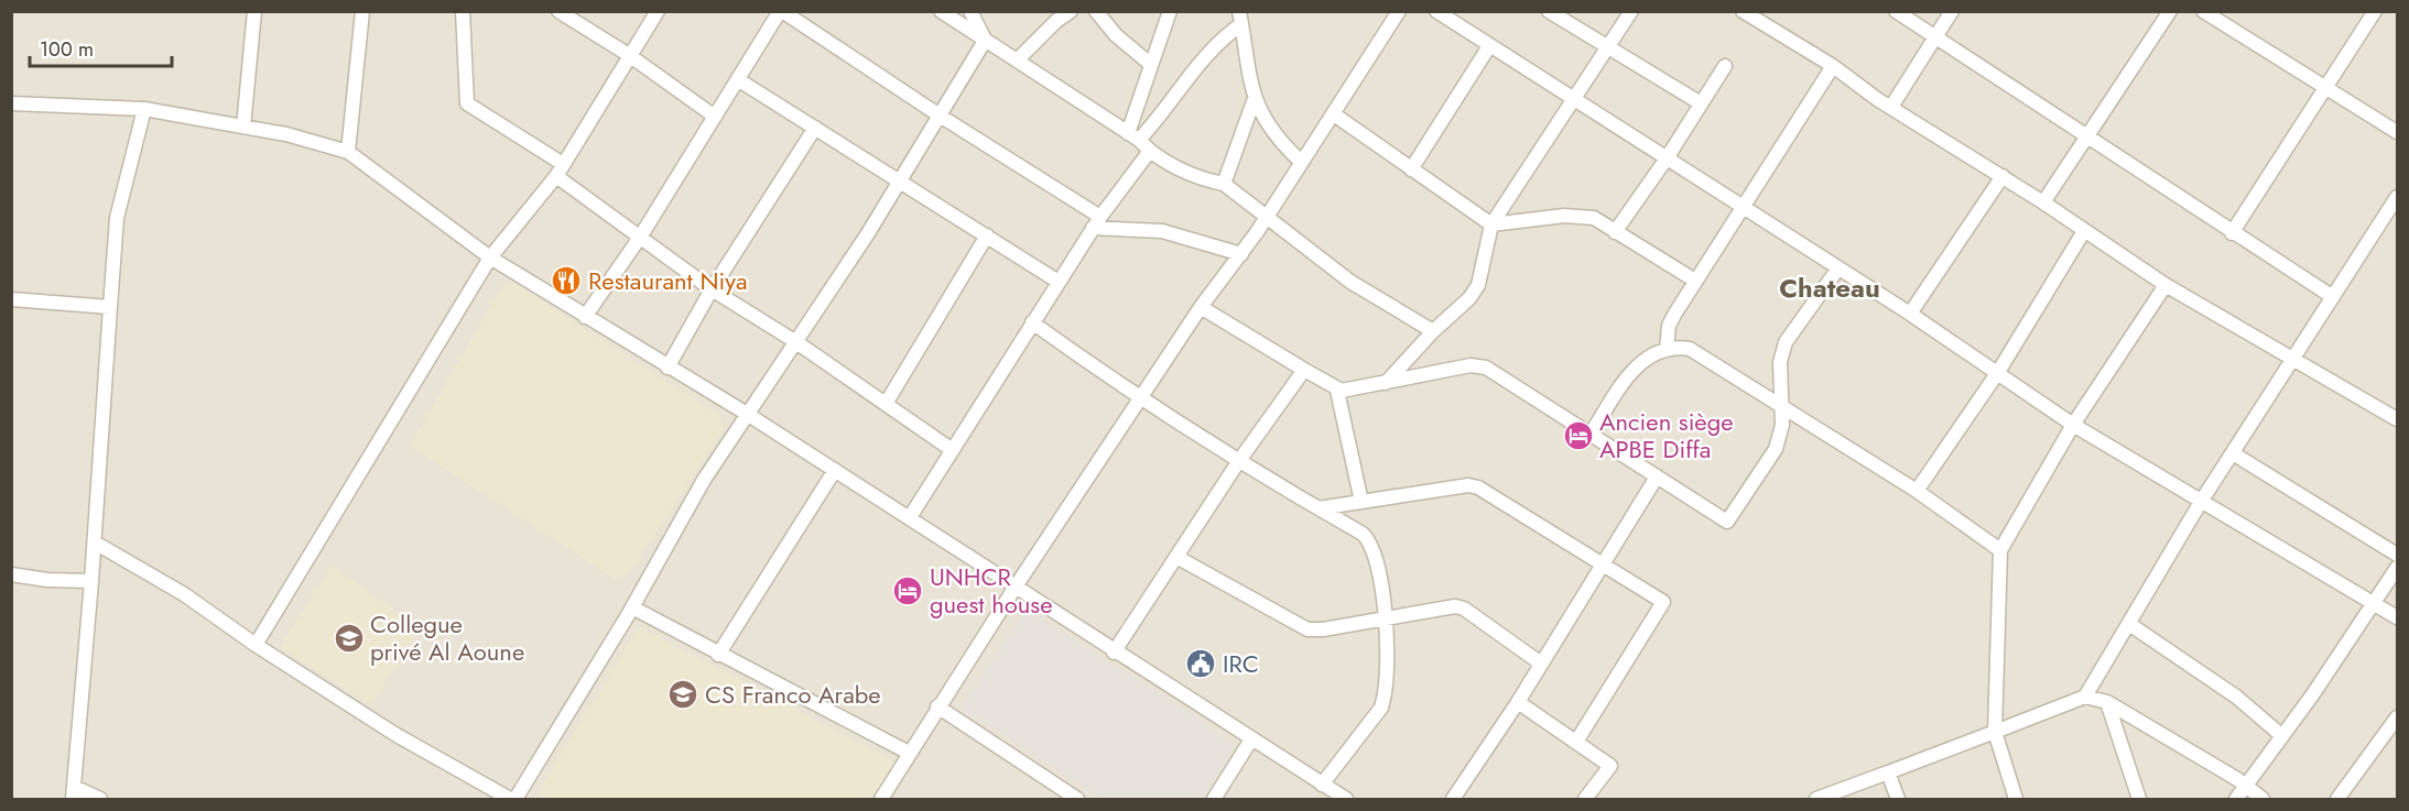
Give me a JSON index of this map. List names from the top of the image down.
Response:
{
  "districts": ["Chateau"],
  "places": {
    "restaurant": ["Restaurant Niya"],
    "hotel": ["Ancien siège APBE Diffa", "UNHCR guest house"],
    "school or university": ["Collegue privé Al Aoune", "CS Franco Arabe"],
    "public building": ["IRC"]
  },
  "scale_bar": "100 m"
}
